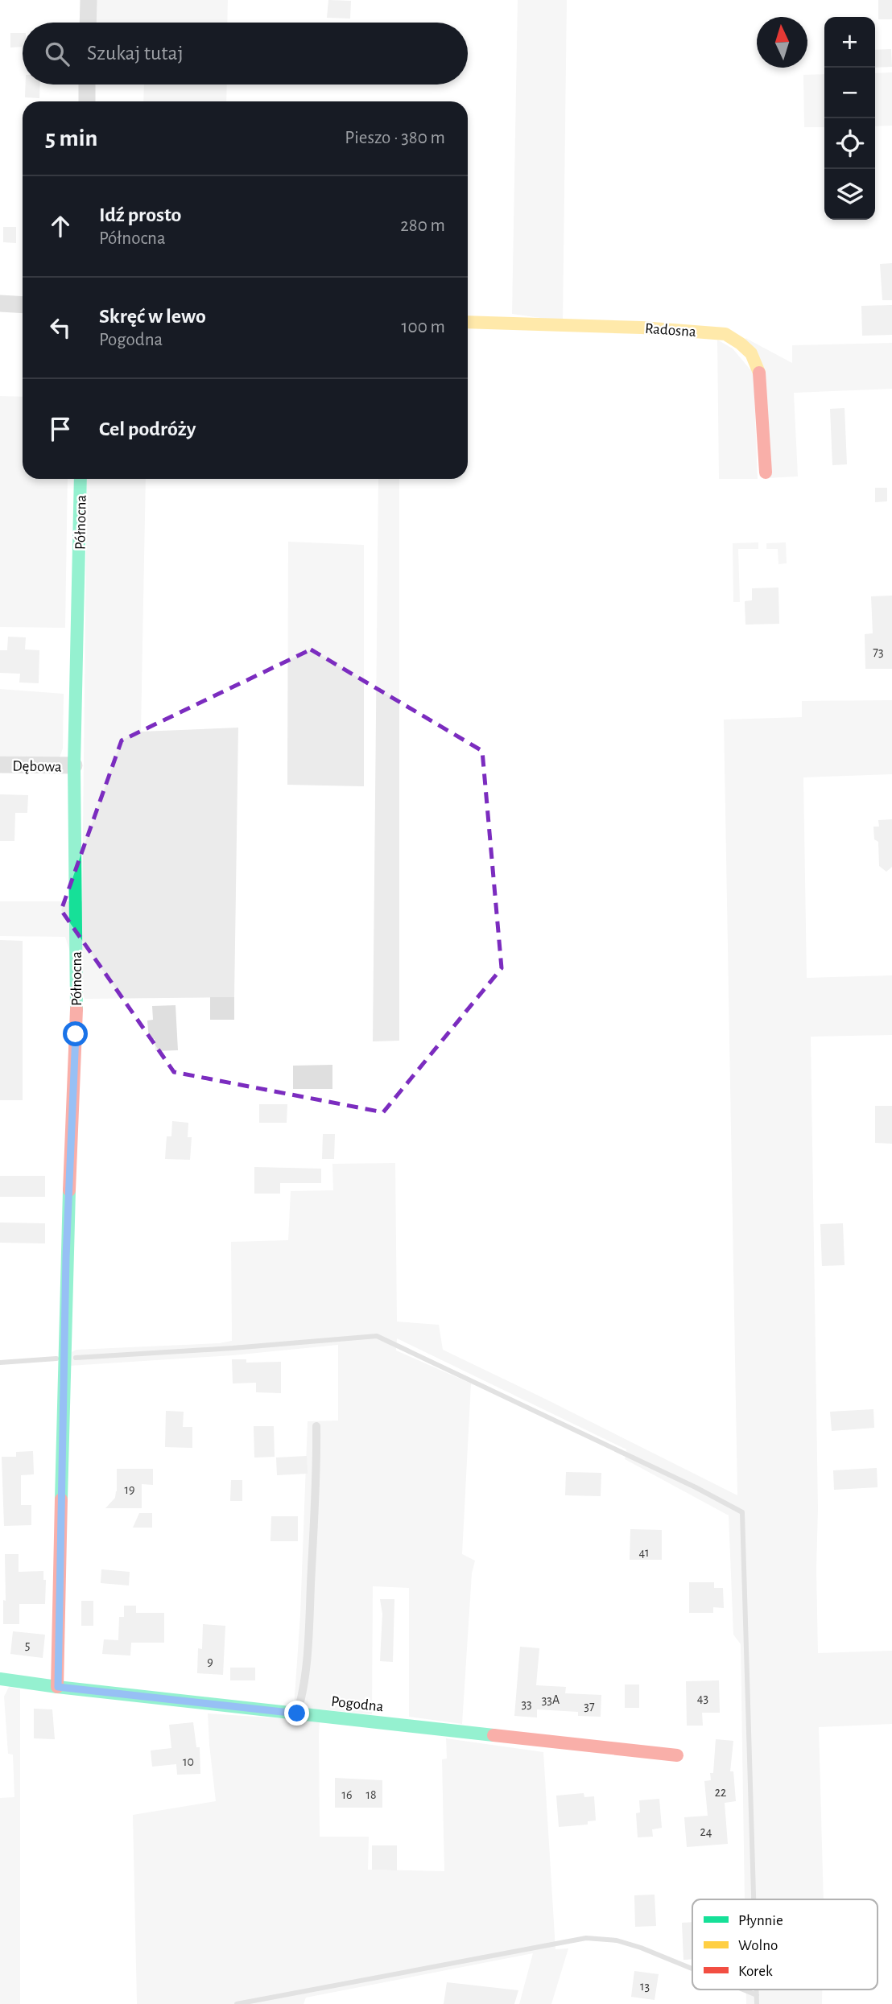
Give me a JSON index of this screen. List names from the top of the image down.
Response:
{
  "streets": {
    "street": [
      "Radosna",
      "Północna",
      "Dębowa",
      "Pogodna"
    ]
  },
  "crossings": [
    ["Północna", "Dębowa"],
    ["Północna", "Pogodna"]
  ],
  "house_numbers": [
    "73",
    "19",
    "41",
    "5",
    "9",
    "43",
    "33A",
    "33",
    "37",
    "10",
    "22",
    "16",
    "18",
    "24",
    "13"
  ],
  "legend": ["Płynnie", "Wolno", "Korek"],
  "north": "top",
  "page": {
    "map_buttons": ["+", "−"],
    "search": "Szukaj tutaj",
    "heading": ["5 min", "Pieszo · 380 m"],
    "list": [
      ["Idź prosto", "Północna", "280 m"],
      ["Skręć w lewo", "Pogodna", "100 m"],
      "Cel podróży"
    ]
  }
}
